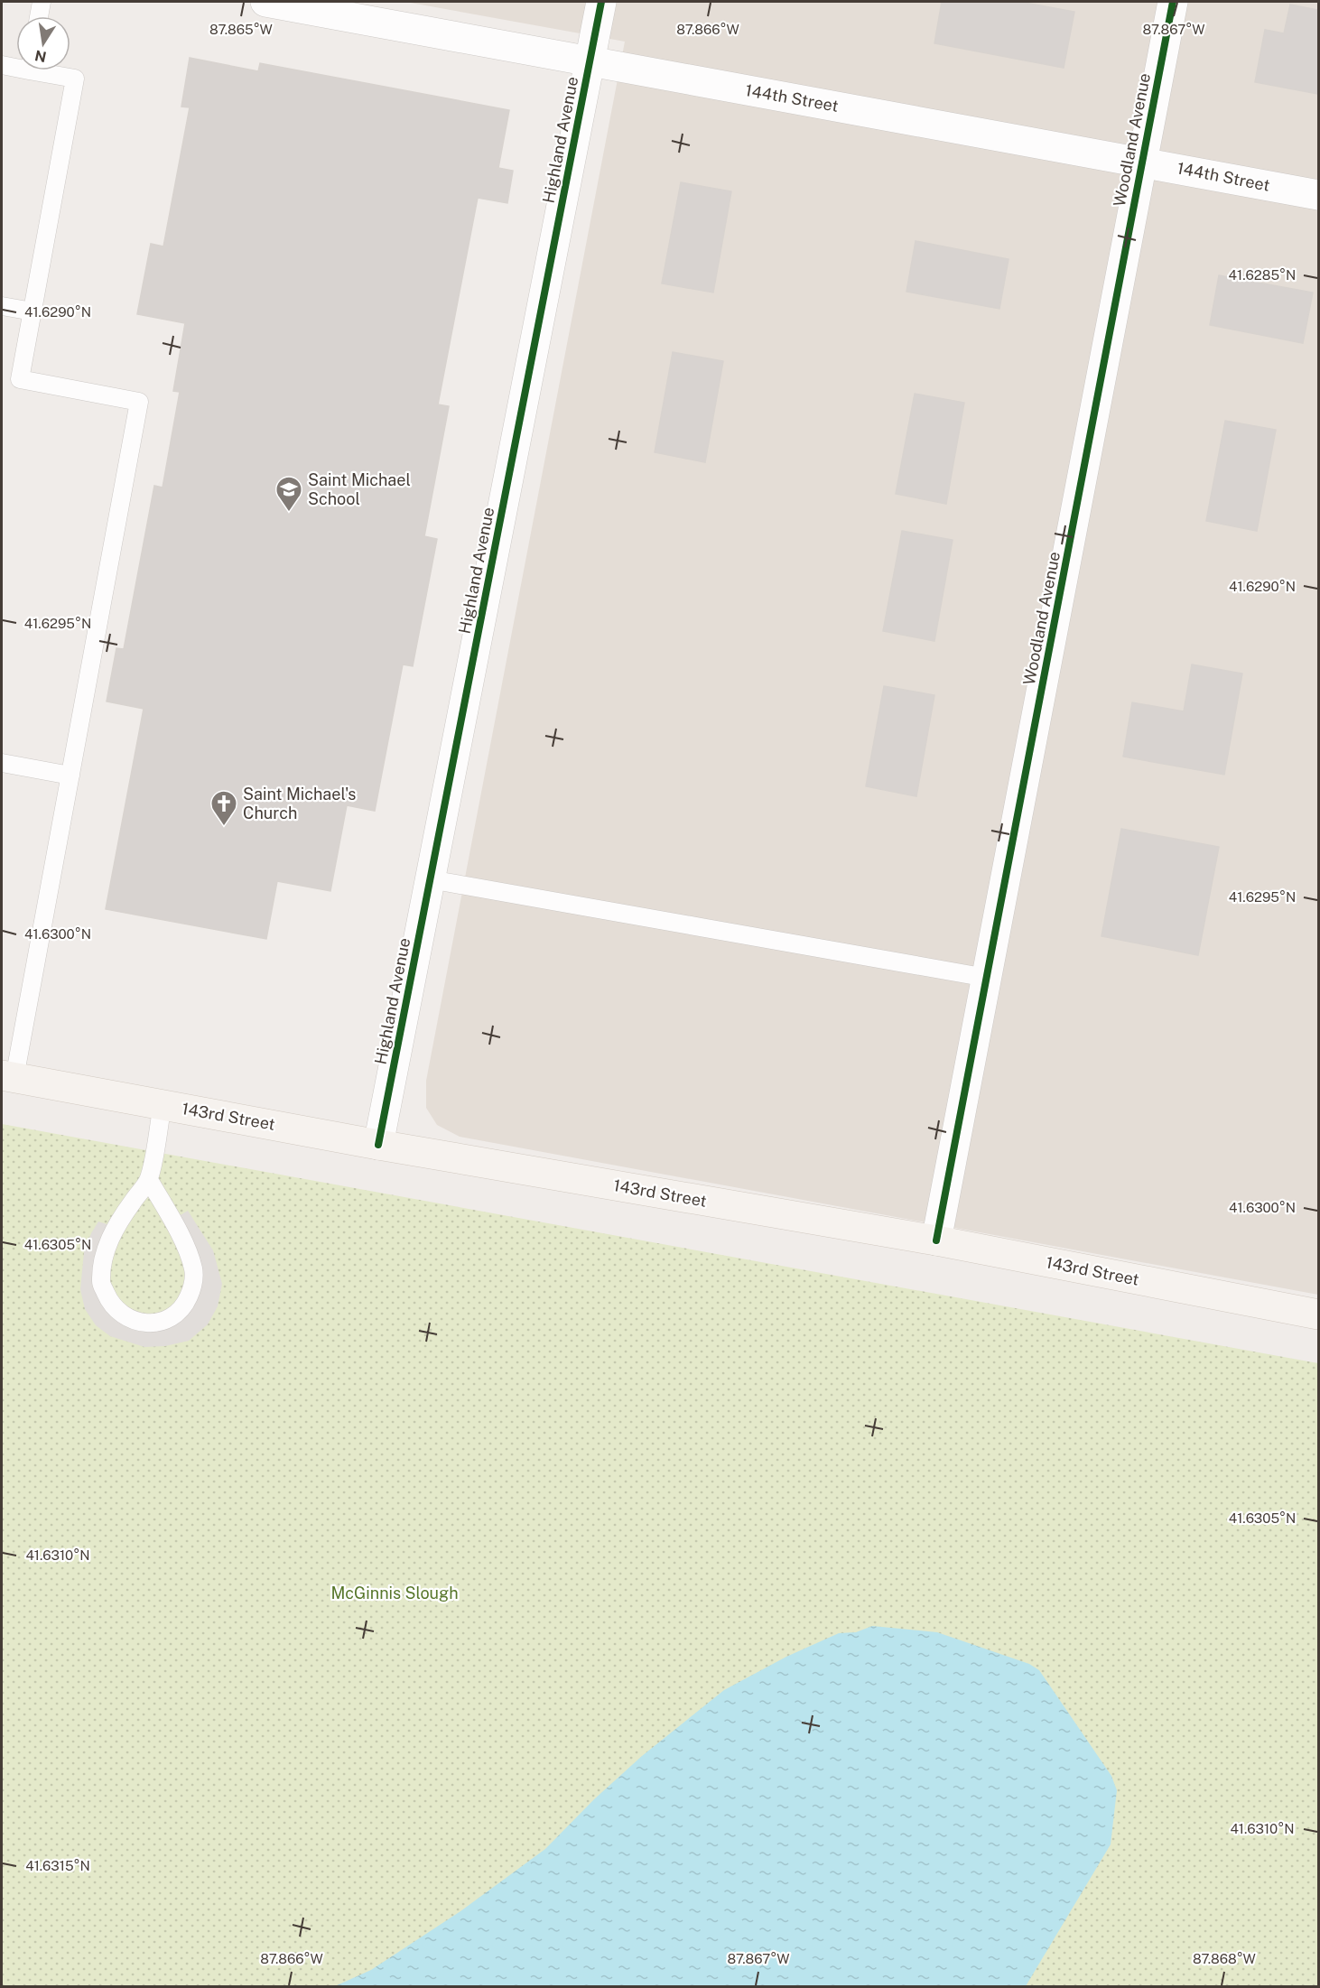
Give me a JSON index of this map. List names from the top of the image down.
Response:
{
  "streets": {
    "main road": ["143rd Street"],
    "street": ["144th Street", "Highland Avenue", "Woodland Avenue"]
  },
  "crossings": [
    ["144th Street", "Highland Avenue"],
    ["144th Street", "Woodland Avenue"],
    ["Highland Avenue", "143rd Street"],
    ["Woodland Avenue", "143rd Street"]
  ],
  "parks": ["McGinnis Slough"],
  "places": {
    "school or university": ["Saint Michael School"],
    "church": ["Saint Michael's Church"]
  },
  "north": "bottom",
  "coordinates": [
    "87.865°W",
    "87.866°W",
    "87.867°W",
    "41.6285°N",
    "41.6290°N",
    "41.6295°N",
    "41.6300°N",
    "41.6305°N",
    "41.6310°N",
    "41.6315°N",
    "87.868°W"
  ]
}
